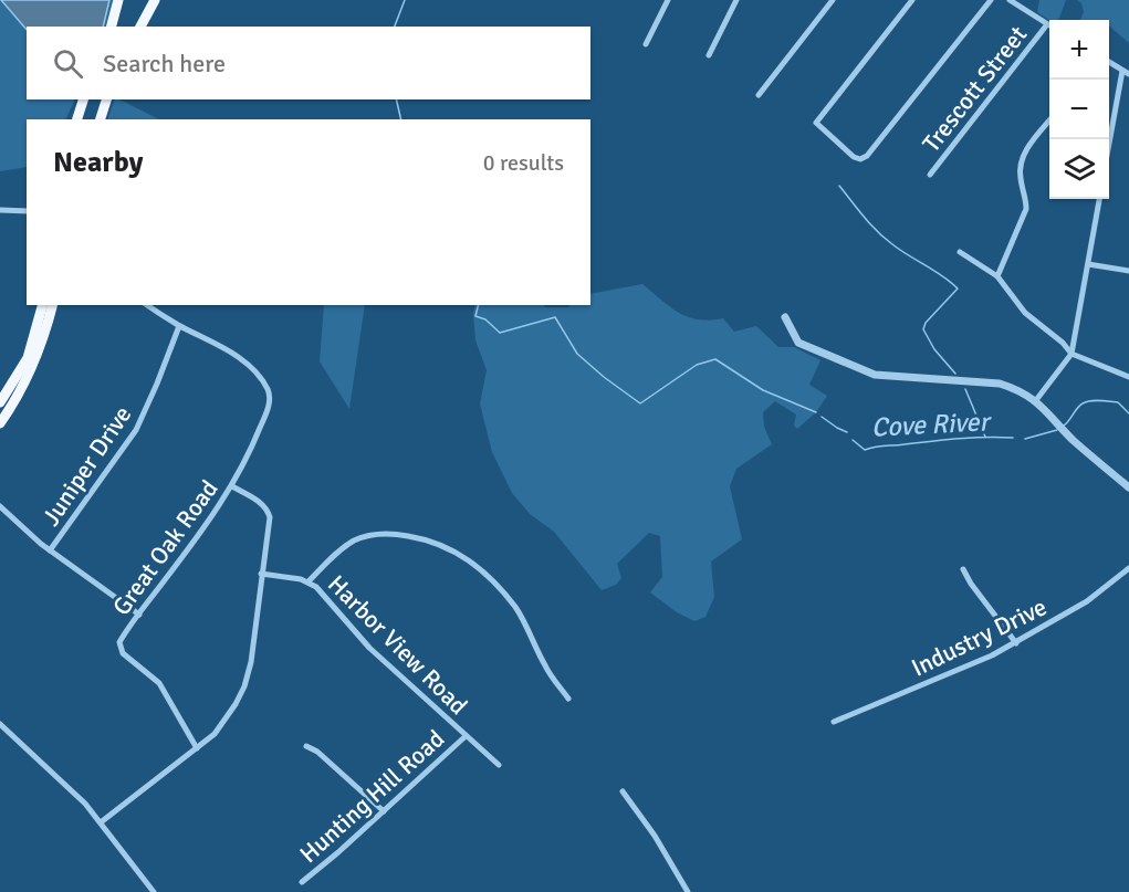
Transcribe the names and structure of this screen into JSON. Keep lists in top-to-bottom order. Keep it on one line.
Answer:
{"streets":{"street":["Trescott Street","Juniper Drive","Great Oak Road","Industry Drive","Harbor View Road","Hunting Hill Road"]},"crossings":[["Juniper Drive","Great Oak Road"],["Harbor View Road","Hunting Hill Road"]],"water":["Cove River"],"page":{"map_buttons":["+","−"],"search":"Search here","heading":["Nearby","0 results"]}}
